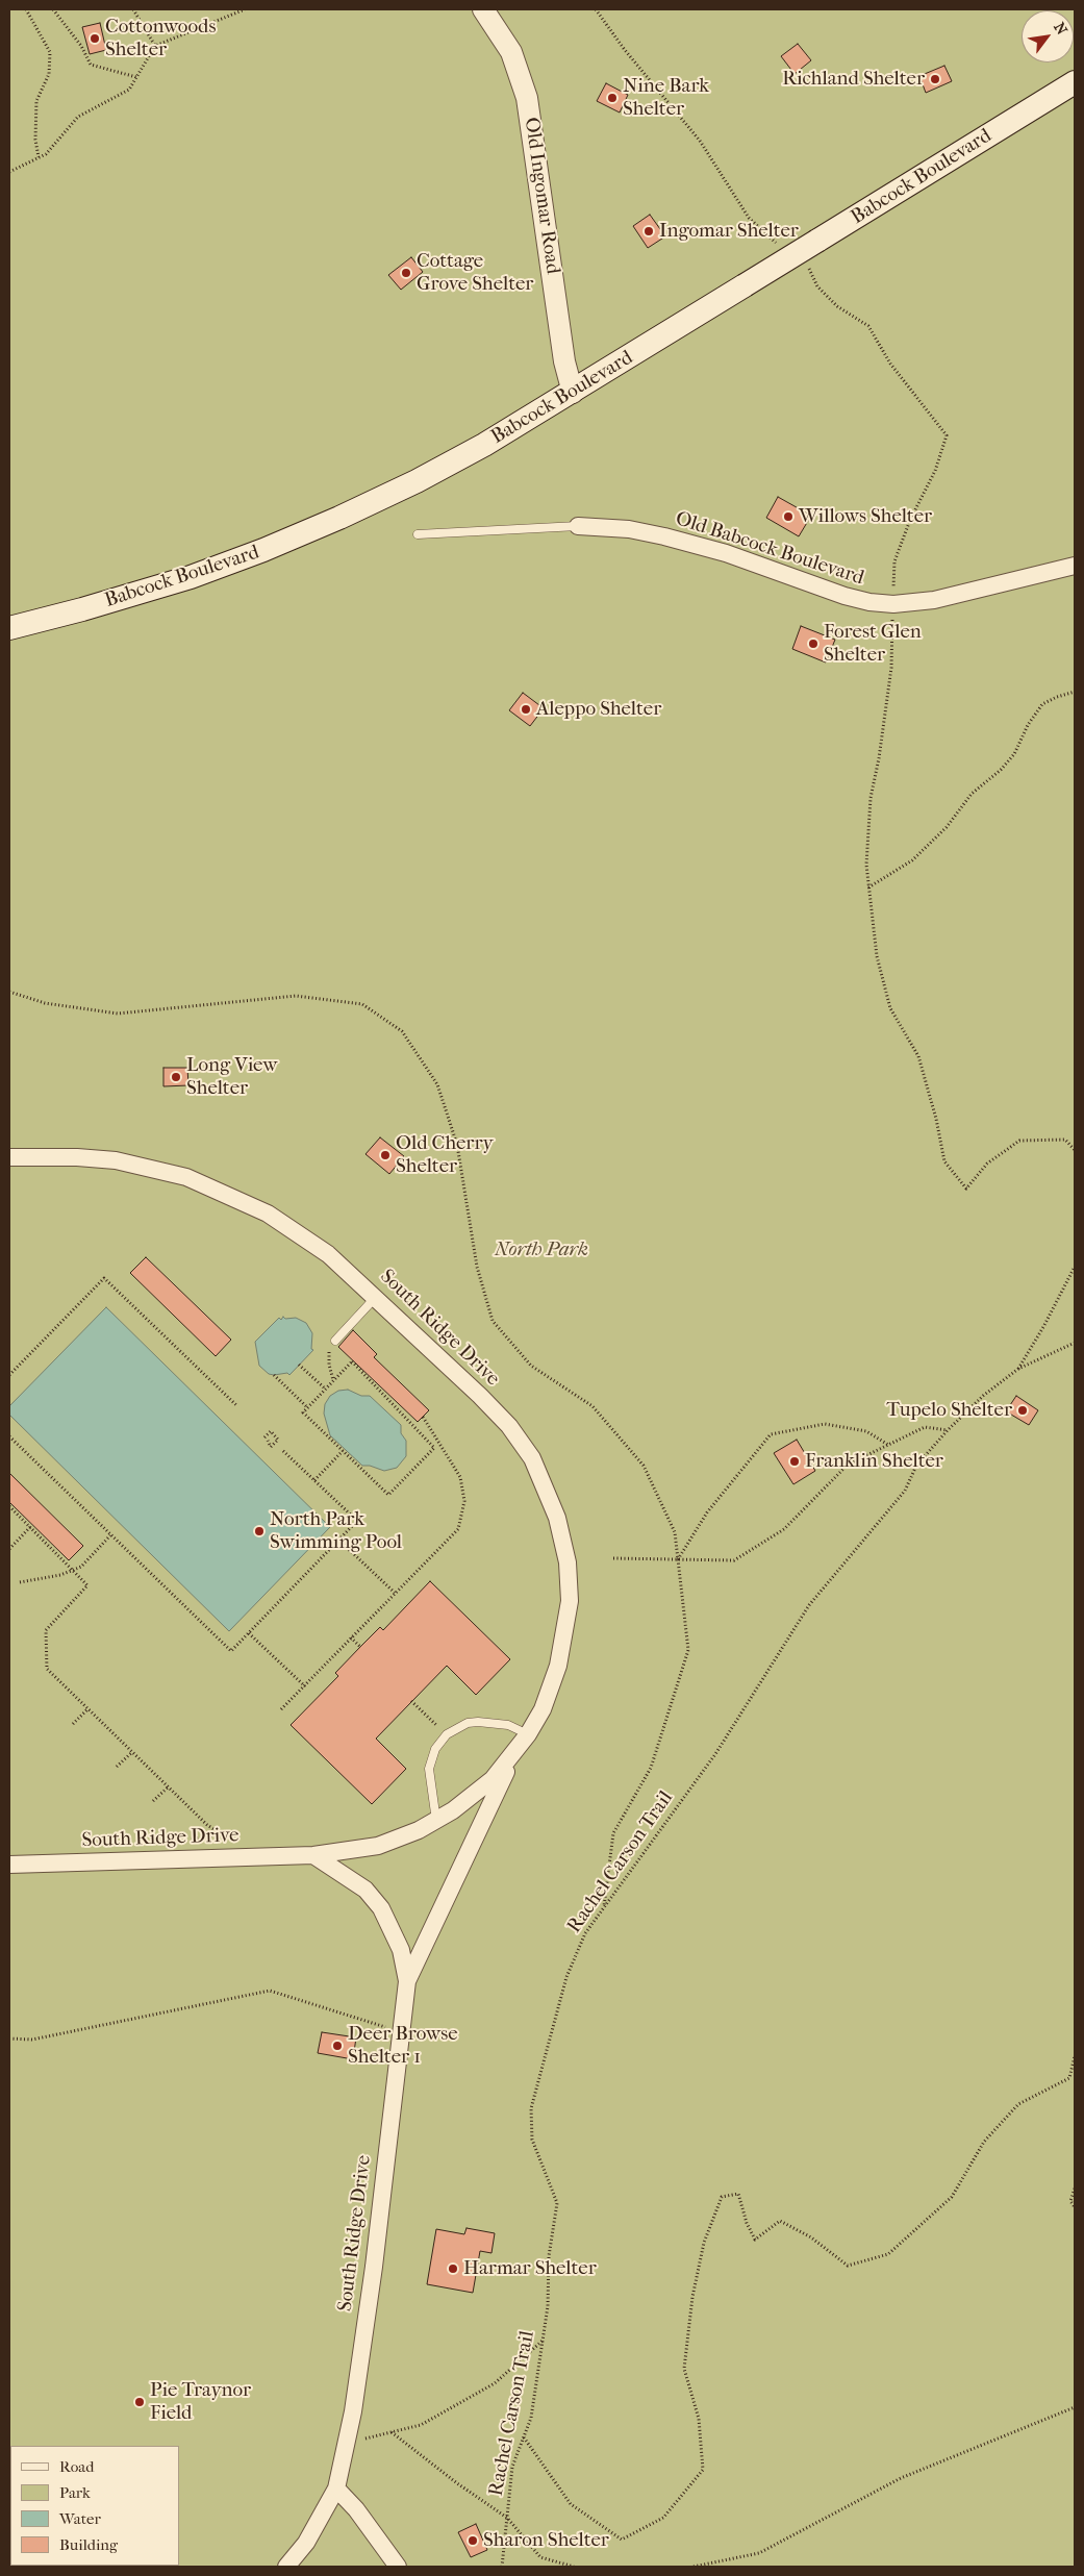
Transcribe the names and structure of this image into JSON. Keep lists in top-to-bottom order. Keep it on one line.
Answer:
{"streets":{"main road":["Babcock Boulevard"],"street":["Old Ingomar Road","Old Babcock Boulevard","South Ridge Drive"],"path":["Rachel Carson Trail"]},"crossings":[["Babcock Boulevard","Old Ingomar Road"]],"parks":["North Park"],"places":["Cottonwoods Shelter","Richland Shelter","Nine Bark Shelter","Ingomar Shelter","Cottage Grove Shelter","Willows Shelter","Forest Glen Shelter","Aleppo Shelter","Long View Shelter","Old Cherry Shelter","Tupelo Shelter","Franklin Shelter","North Park Swimming Pool","Deer Browse Shelter 1","Harmar Shelter","Pie Traynor Field","Sharon Shelter"],"legend":["Road","Park","Water","Building"],"north":"top right"}
